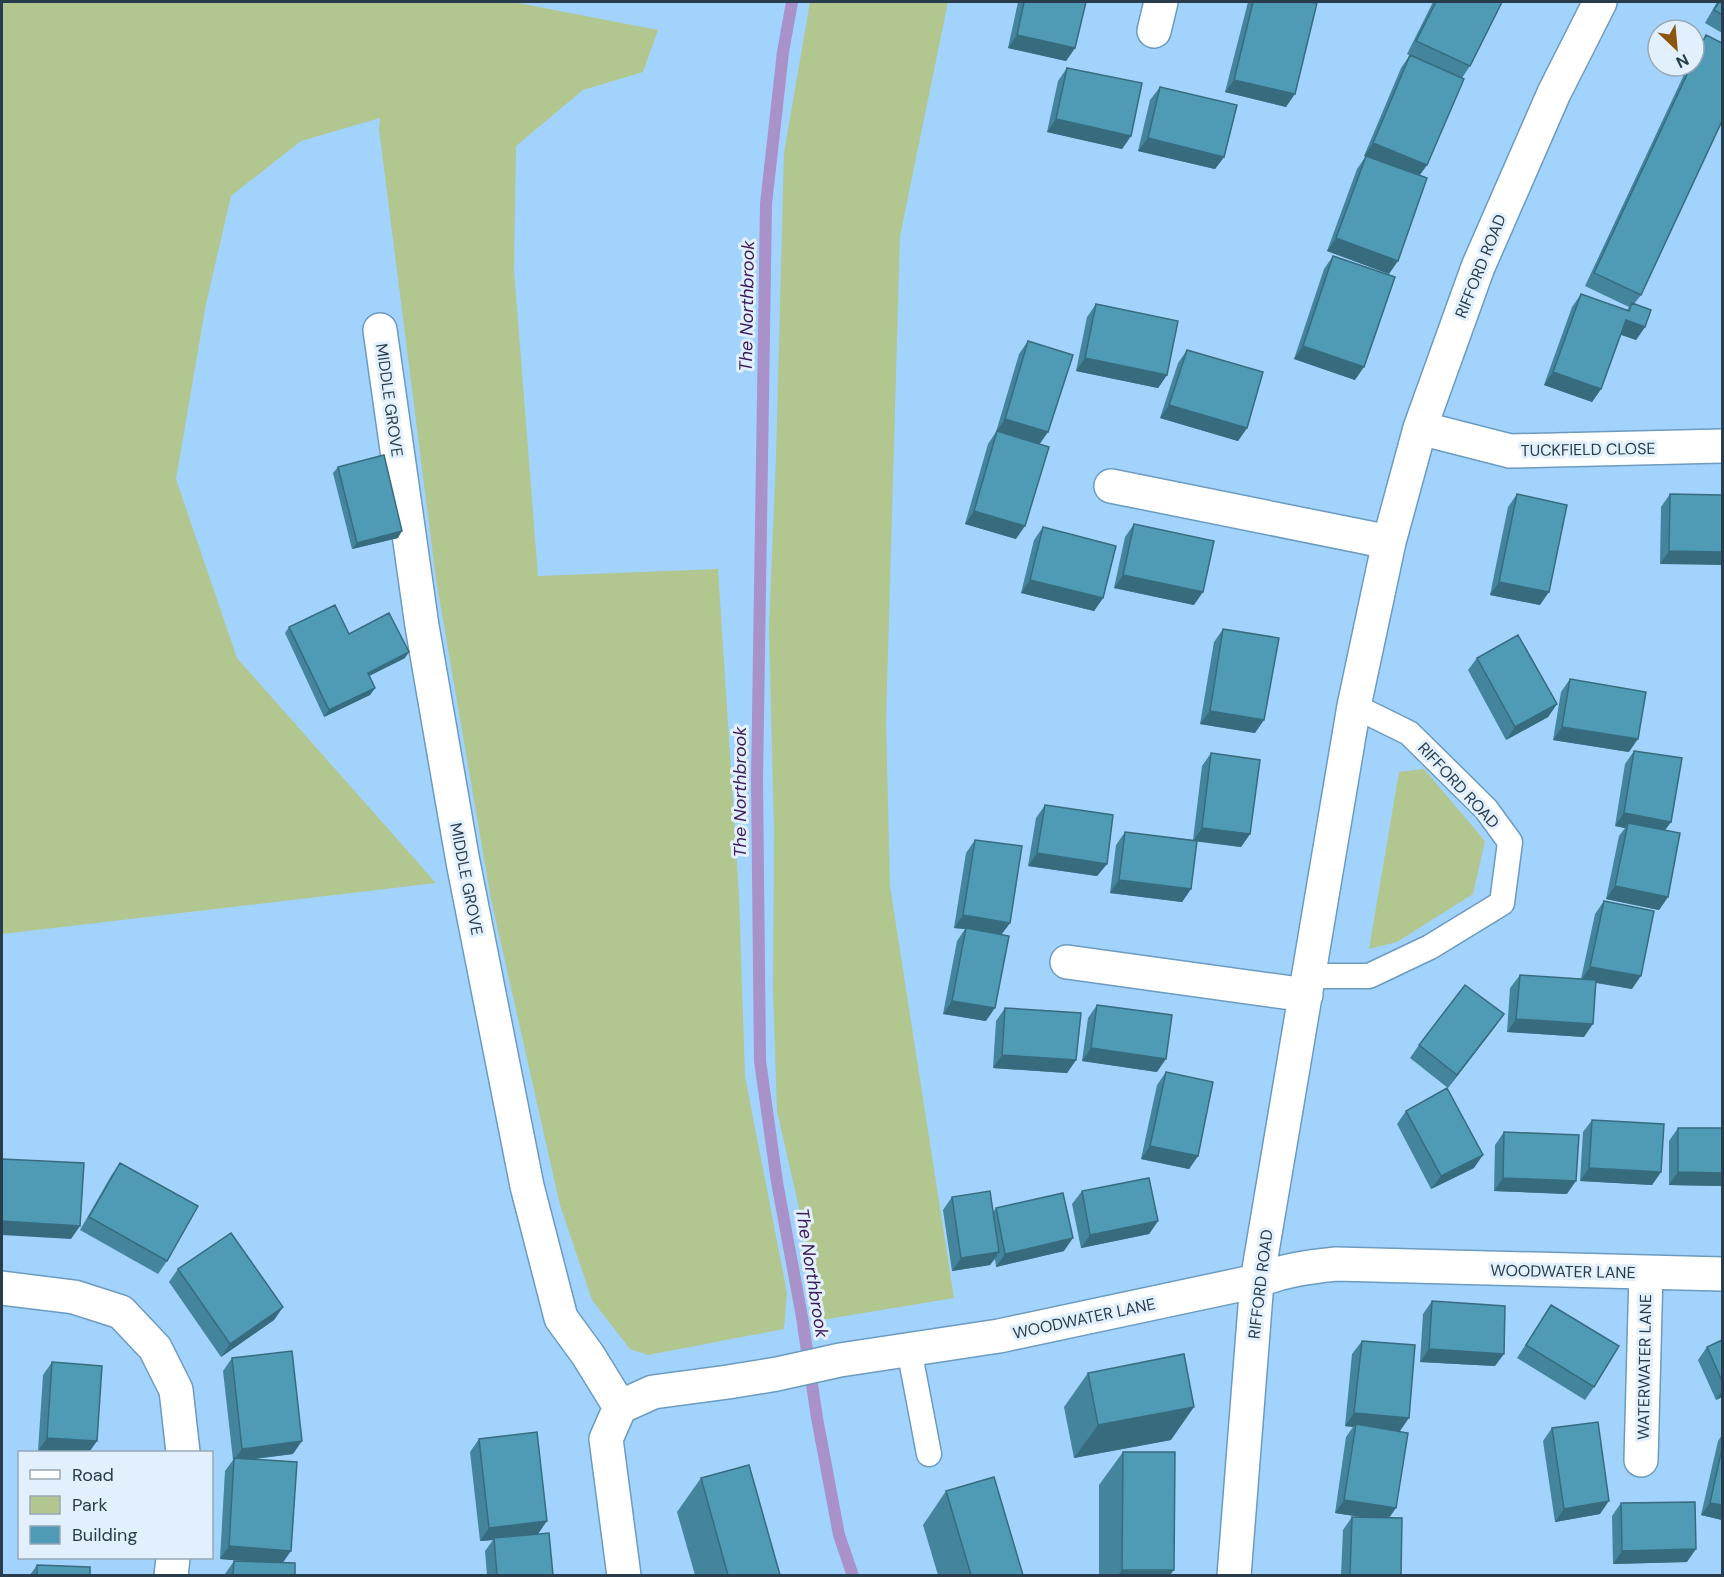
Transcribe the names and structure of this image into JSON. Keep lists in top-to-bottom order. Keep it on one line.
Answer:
{"streets":{"street":["RIFFORD ROAD","MIDDLE GROVE","TUCKFIELD CLOSE","WOODWATER LANE","WATERWATER LANE"]},"crossings":[["RIFFORD ROAD","TUCKFIELD CLOSE"],["RIFFORD ROAD","WOODWATER LANE"],["MIDDLE GROVE","WOODWATER LANE"],["WOODWATER LANE","WATERWATER LANE"]],"water":["The Northbrook"],"legend":["Road","Park","Building"],"north":"bottom right"}
